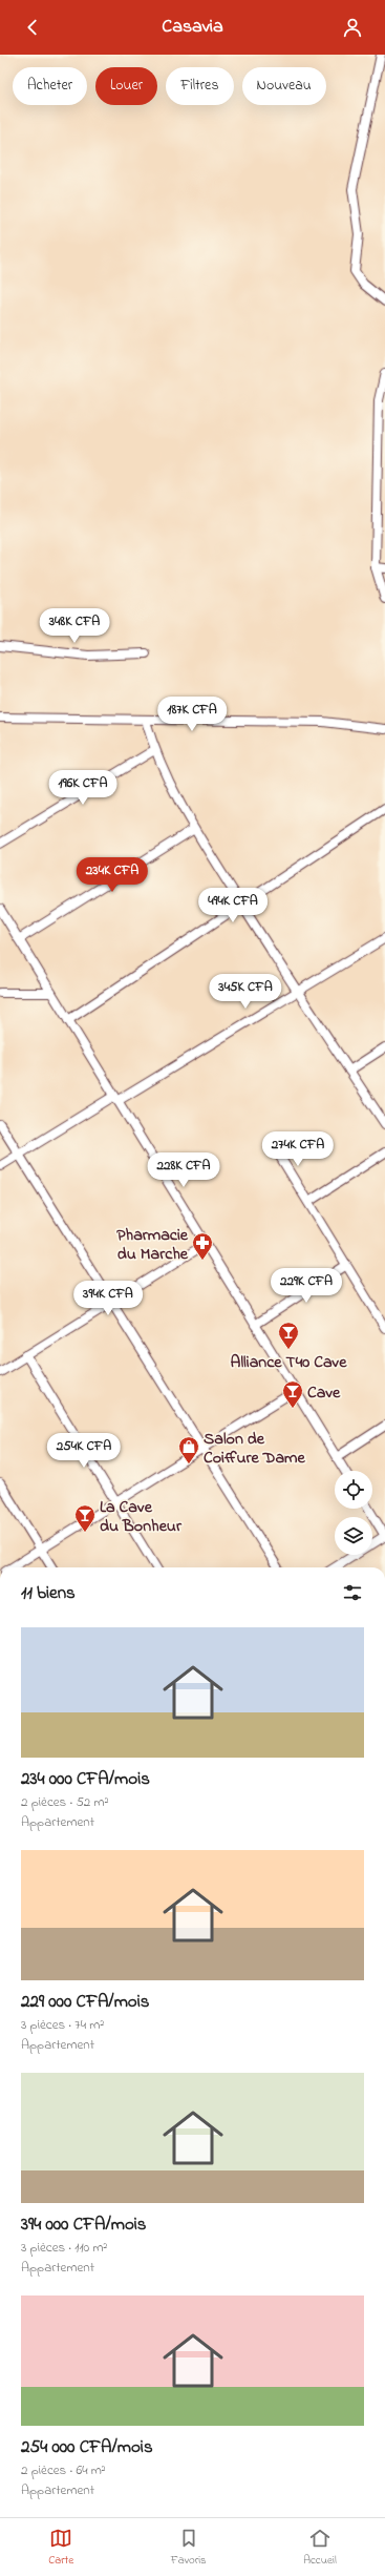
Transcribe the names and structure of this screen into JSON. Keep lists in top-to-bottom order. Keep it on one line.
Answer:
{"places":{"pharmacy":["Pharmacie du Marche"],"bar":["Alliance T40 Cave","Cave","La Cave du Bonheur"],"shop":["Salon de Coiffure Dame"]},"page":{"header":"Casavia","chip":["Acheter","Louer","Filtres","Nouveau"],"price":["348K CFA","187K CFA","196K CFA","234K CFA","494K CFA","345K CFA","274K CFA","228K CFA","229K CFA","394K CFA","254K CFA"],"heading":"11 biens","list":[{"name":"234 000 CFA/mois","note":"2 pièces · 52 m² · Appartement"},{"name":"229 000 CFA/mois","note":"3 pièces · 74 m² · Appartement"},{"name":"394 000 CFA/mois","note":"3 pièces · 110 m² · Appartement"},{"name":"254 000 CFA/mois","note":"2 pièces · 64 m² · Appartement"}],"tabs":["Carte","Favoris","Accueil"]}}
